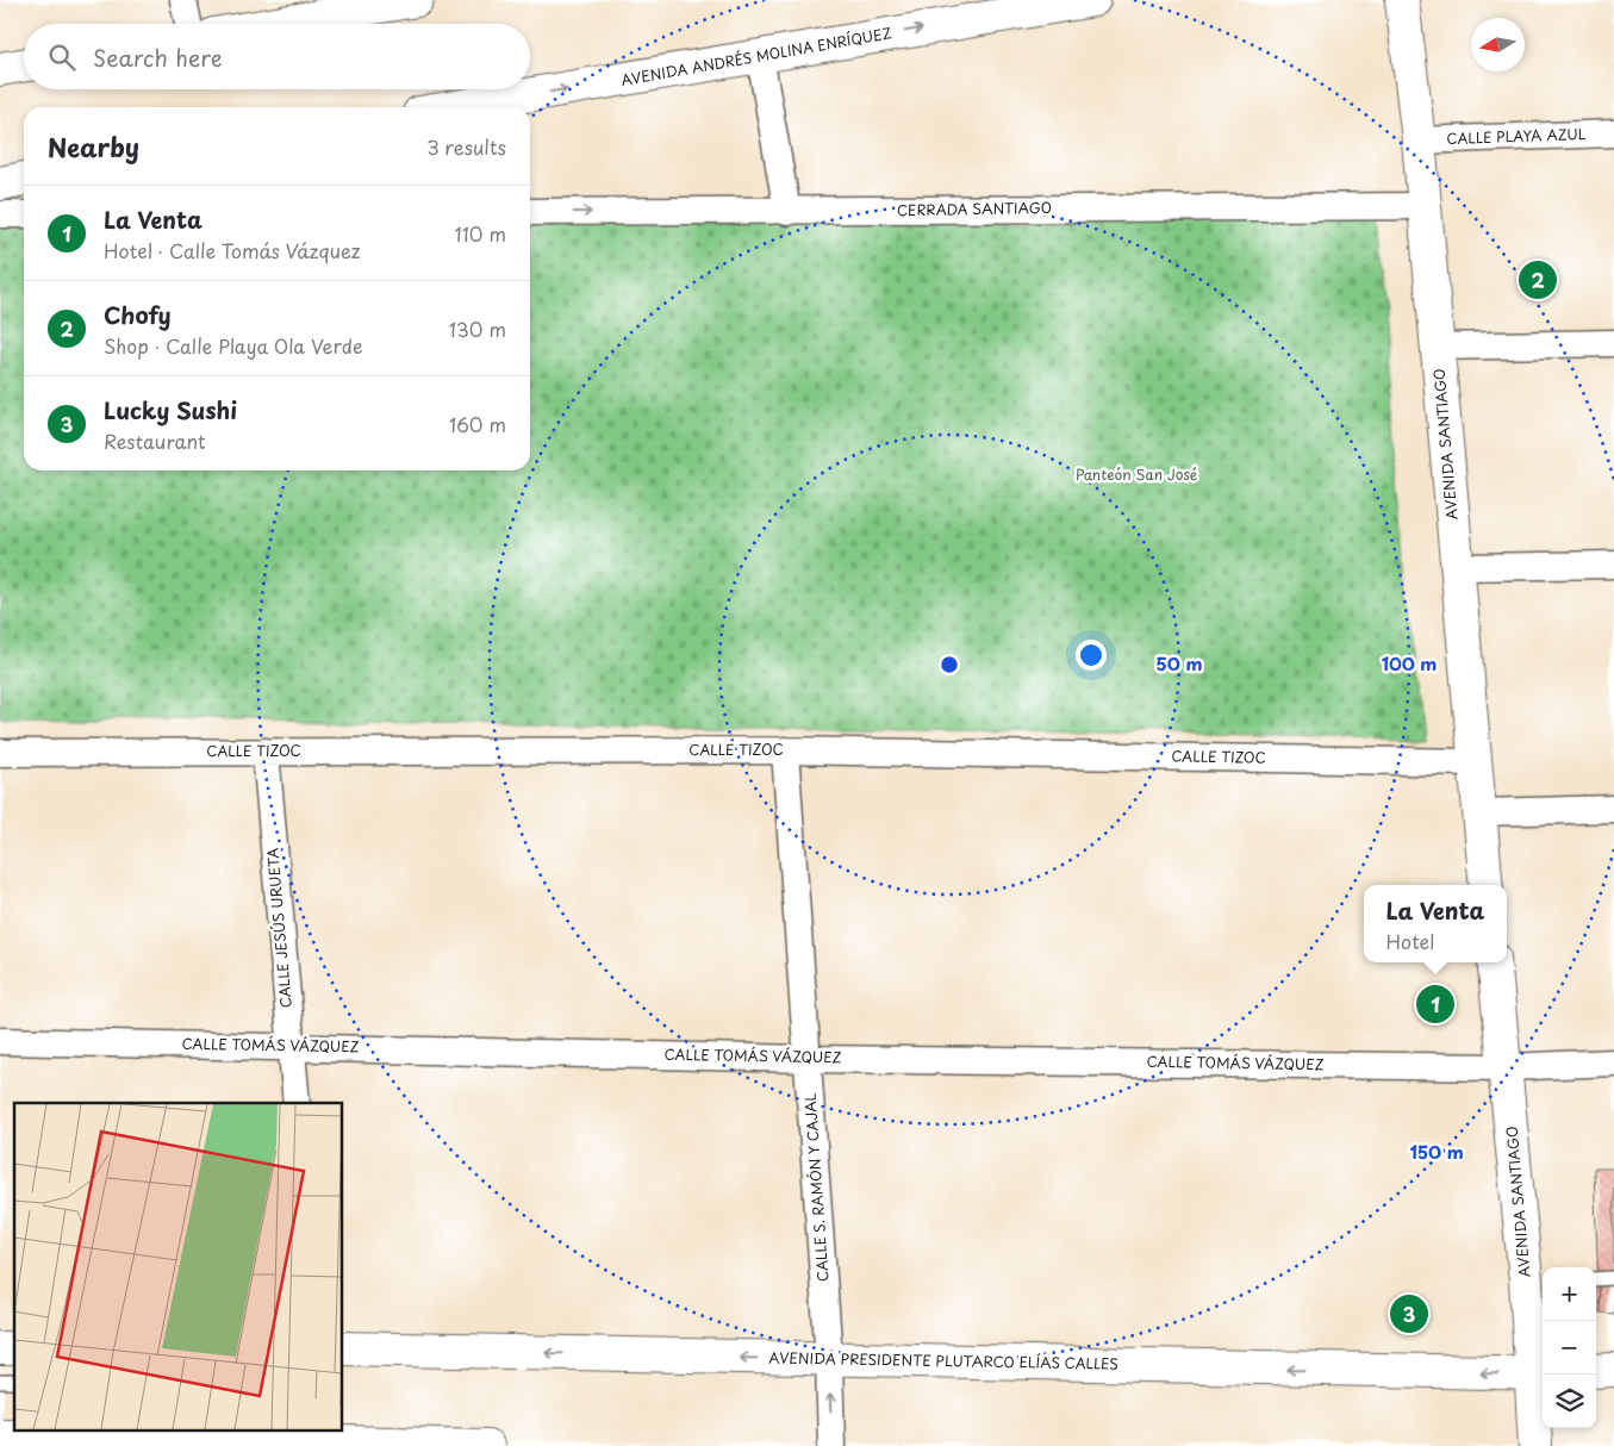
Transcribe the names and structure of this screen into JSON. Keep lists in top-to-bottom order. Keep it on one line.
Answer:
{"streets":{"main road":["AVENIDA ANDRÉS MOLINA ENRÍQUEZ","AVENIDA SANTIAGO","AVENIDA PRESIDENTE PLUTARCO ELÍAS CALLES"],"street":["CALLE PLAYA AZUL","CERRADA SANTIAGO","CALLE TIZOC","CALLE JESÚS URUETA","CALLE TOMÁS VÁZQUEZ","CALLE S. RAMÓN Y CAJAL"]},"crossings":[["CALLE PLAYA AZUL","AVENIDA SANTIAGO"],["CERRADA SANTIAGO","AVENIDA SANTIAGO"],["AVENIDA SANTIAGO","CALLE TIZOC"],["AVENIDA SANTIAGO","CALLE TOMÁS VÁZQUEZ"],["AVENIDA SANTIAGO","AVENIDA PRESIDENTE PLUTARCO ELÍAS CALLES"],["CALLE TIZOC","CALLE JESÚS URUETA"],["CALLE TIZOC","CALLE S. RAMÓN Y CAJAL"],["CALLE JESÚS URUETA","CALLE TOMÁS VÁZQUEZ"],["CALLE TOMÁS VÁZQUEZ","CALLE S. RAMÓN Y CAJAL"],["CALLE S. RAMÓN Y CAJAL","AVENIDA PRESIDENTE PLUTARCO ELÍAS CALLES"]],"one_way":["AVENIDA ANDRÉS MOLINA ENRÍQUEZ","AVENIDA PRESIDENTE PLUTARCO ELÍAS CALLES"],"parks":["Panteón San José"],"north":"left","page":{"search":"Search here","heading":["Nearby","3 results"],"list":[{"mark":"1","name":"La Venta","note":"Hotel · Calle Tomás Vázquez","value":"110 m"},{"mark":"2","name":"Chofy","note":"Shop · Calle Playa Ola Verde","value":"130 m"},{"mark":"3","name":"Lucky Sushi","note":"Restaurant","value":"160 m"}],"pins":["2","1","3"],"popup":["La Venta","Hotel"],"map_buttons":["+","−"]},"rings":["50 m","100 m","150 m"]}
